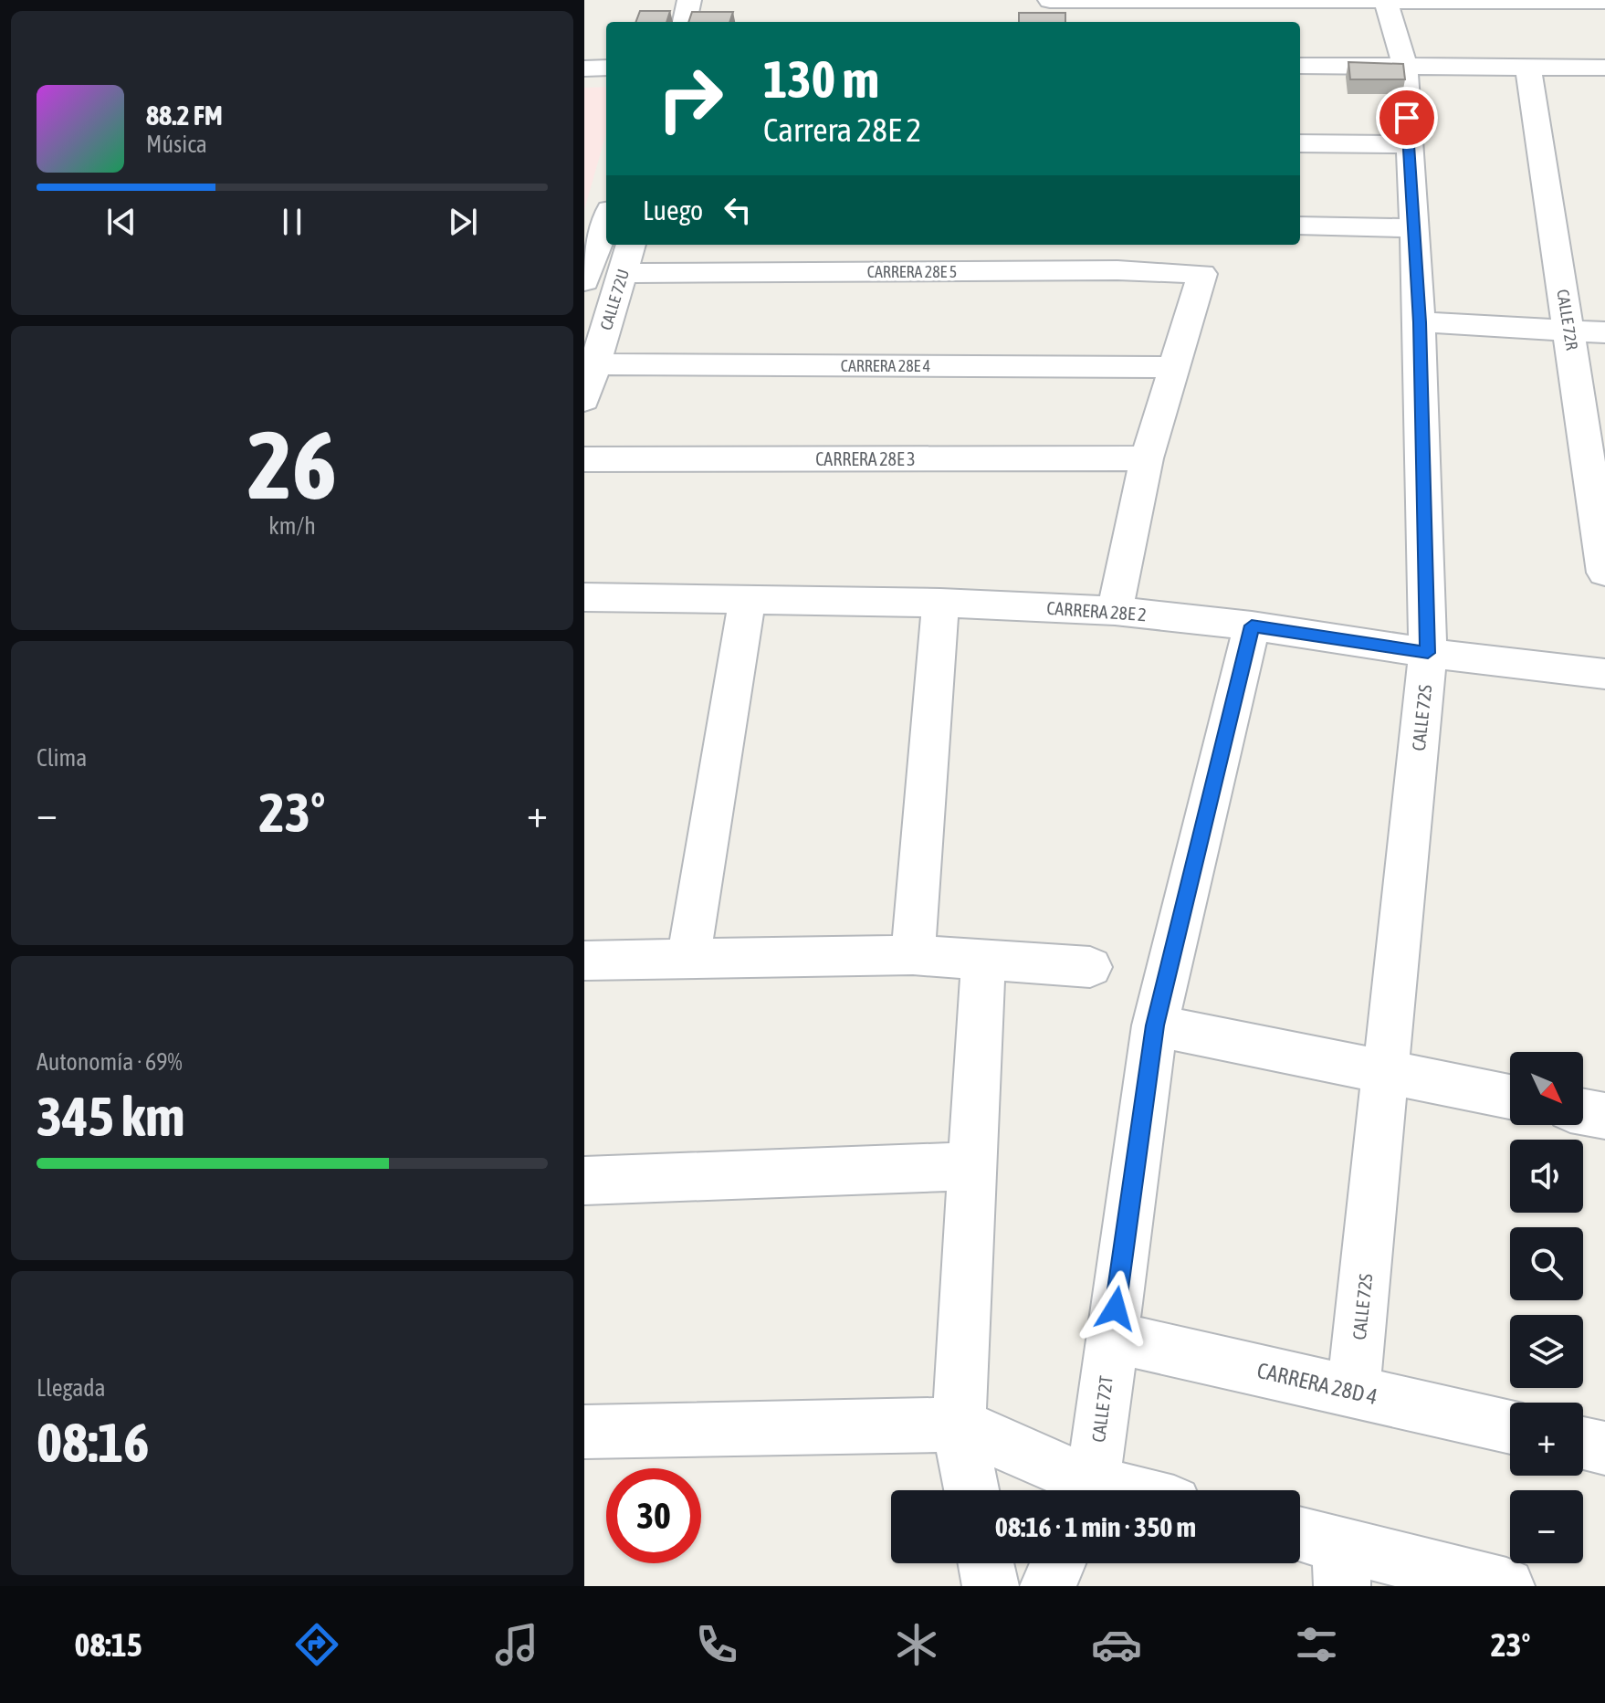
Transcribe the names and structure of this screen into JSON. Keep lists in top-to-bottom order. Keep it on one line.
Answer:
{"streets":{"street":["CARRERA 28E 5","CALLE 72U","CALLE 72R","CARRERA 28E 4","CARRERA 28E 3","CARRERA 28E 2","CALLE 72S","CARRERA 28D 4","CALLE 72T"]},"crossings":[["CARRERA 28E 5","CALLE 72U"],["CARRERA 28E 5","CARRERA 28E 4"],["CALLE 72U","CARRERA 28E 4"],["CARRERA 28E 2","CALLE 72S"],["CARRERA 28E 2","CALLE 72T"],["CALLE 72S","CARRERA 28D 4"],["CARRERA 28D 4","CALLE 72T"]],"north":"bottom right","page":{"turn":["130 m","Carrera 28E 2"],"song":["88.2 FM","Música"],"then":"Luego","tile":[["26","km/h"],"Clima",["Autonomía · 69%","345 km"],["Llegada","08:16"]],"heat":["−","23°","+"],"map_buttons":["+","−"],"limit":"30","trip":"08:16 · 1 min · 350 m","tabs":["08:15","23°"]}}
